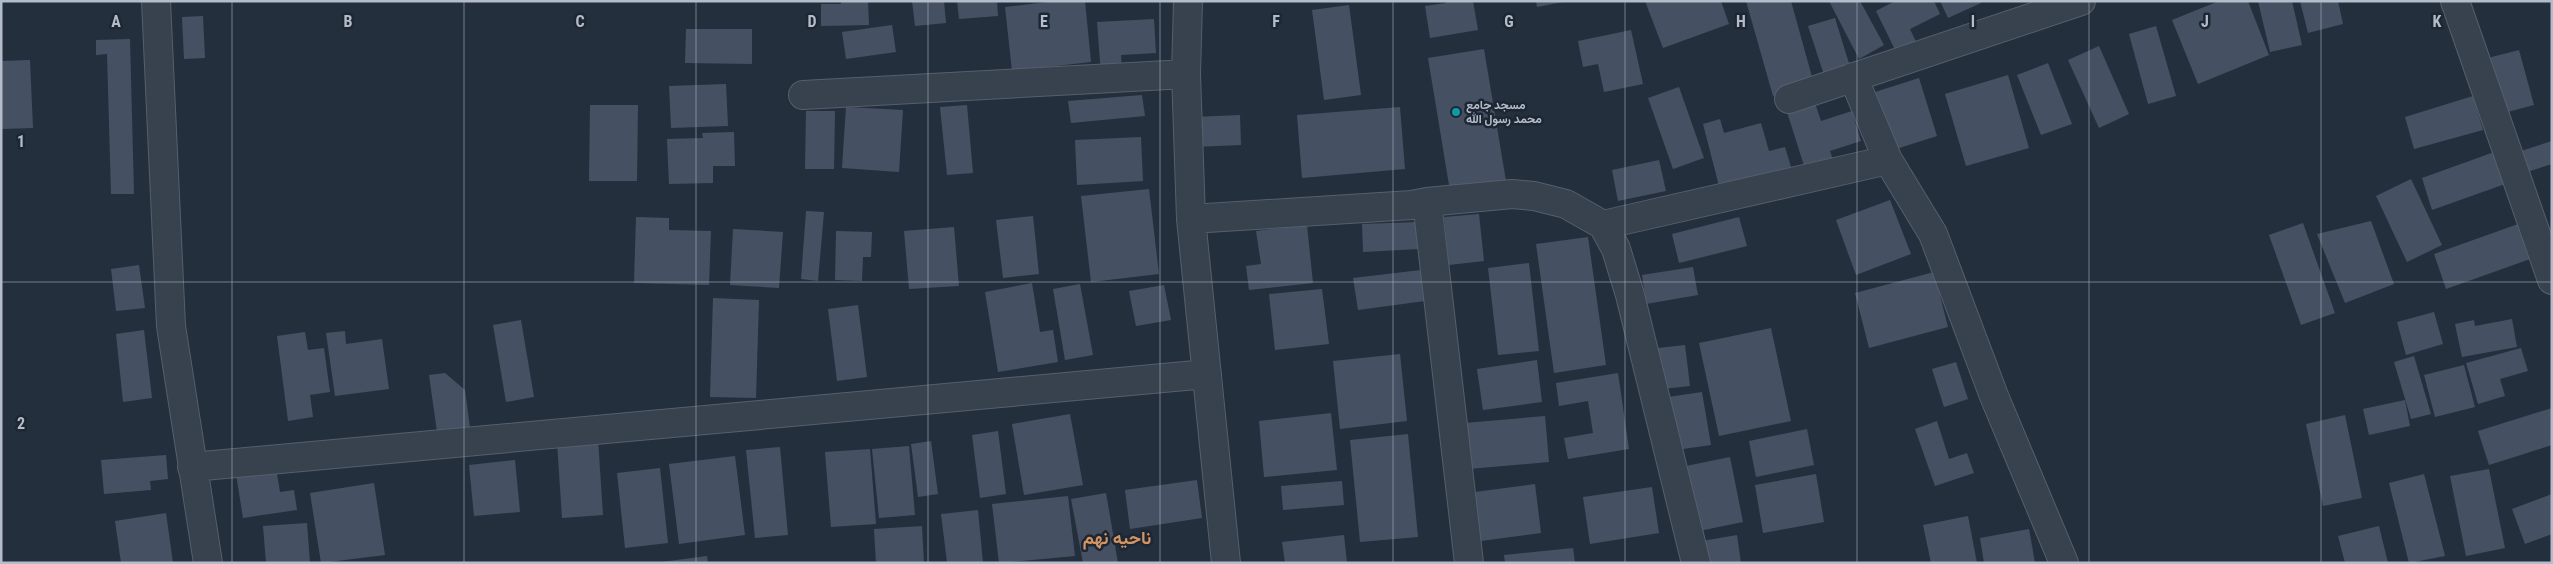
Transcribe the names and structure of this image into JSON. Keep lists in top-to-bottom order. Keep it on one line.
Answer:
{"districts":["ناحیه نهم"],"places":["مسجد جامع محمد رسول الله"],"grid":{"columns":["A","B","C","D","E","F","G","H","I","J","K"],"rows":["1","2"]}}
